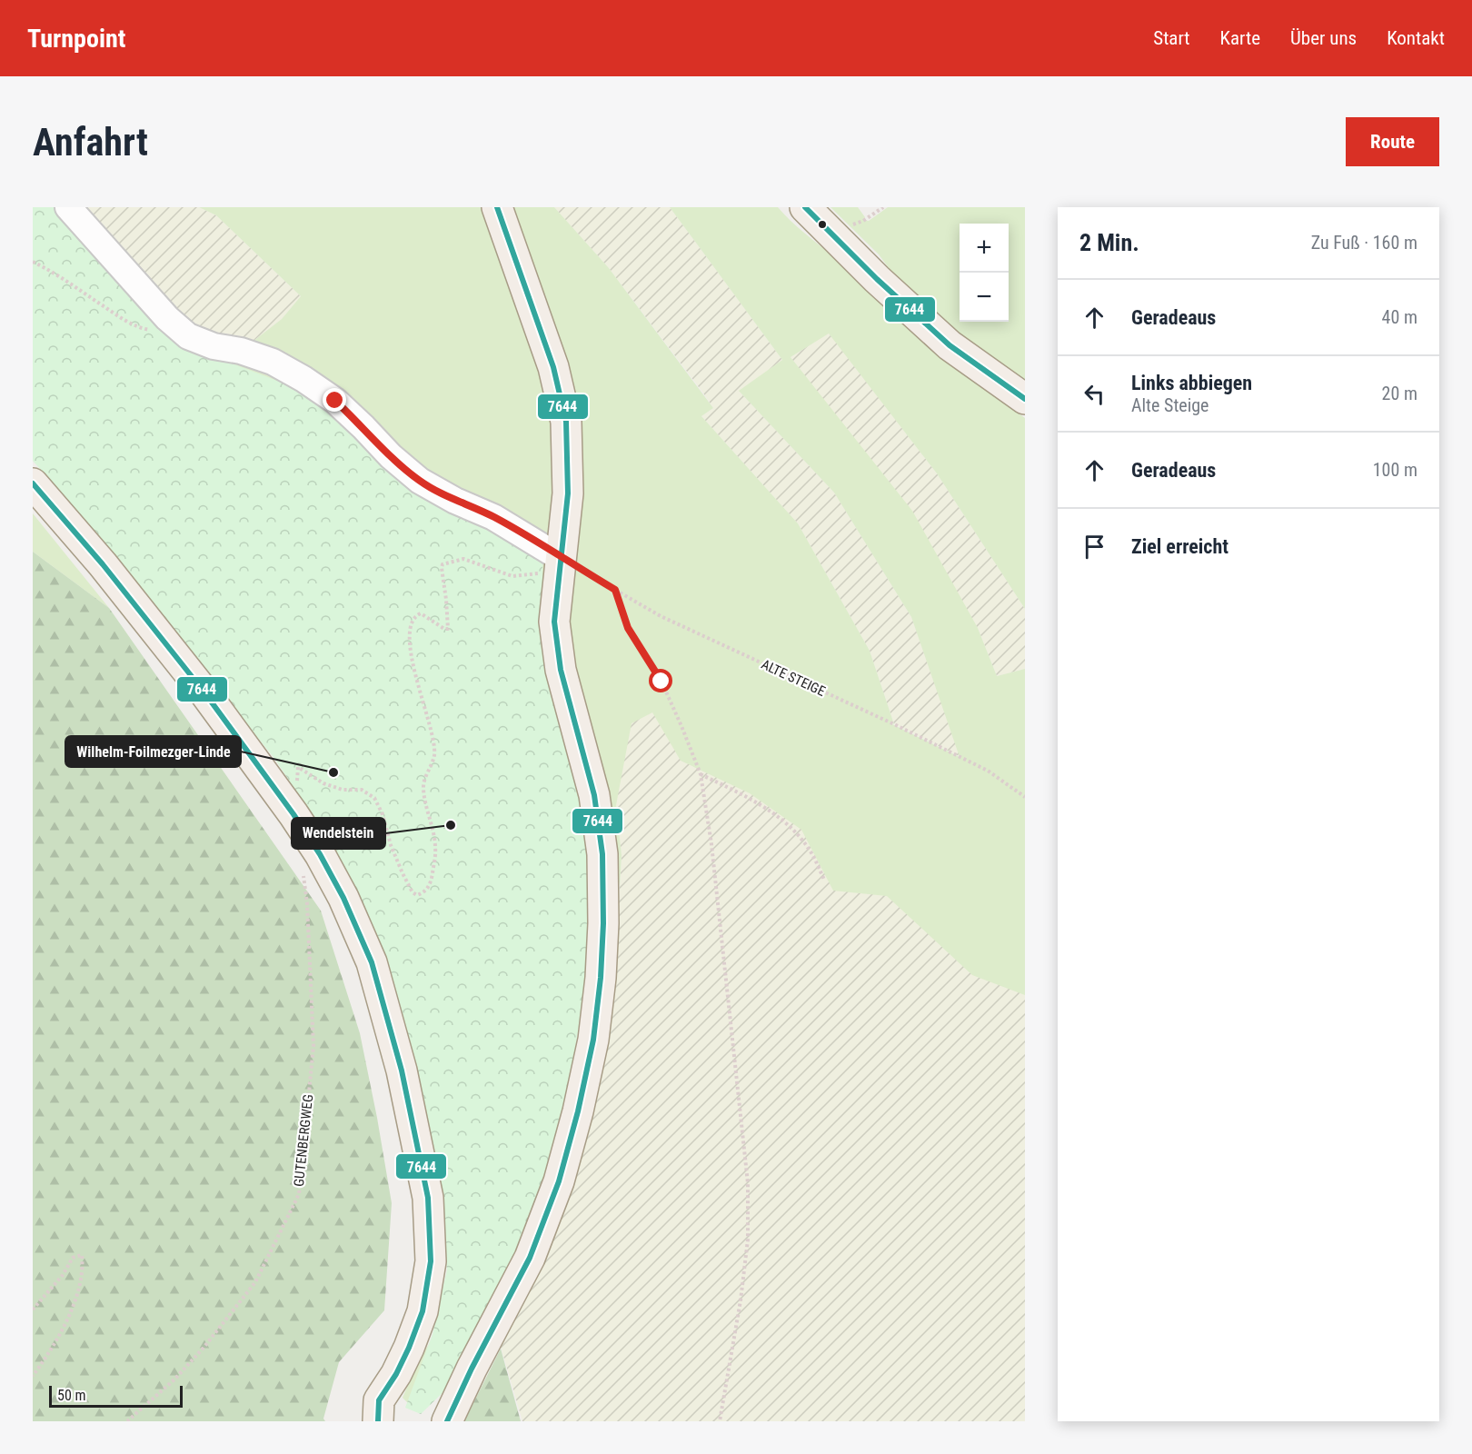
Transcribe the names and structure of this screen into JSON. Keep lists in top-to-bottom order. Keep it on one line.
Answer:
{"streets":{"path":["ALTE STEIGE","GUTENBERGWEG"]},"places":["Wilhelm-Foilmezger-Linde","Wendelstein"],"lines":["transit line 7644"],"scale_bar":"50 m","page":{"header":"Turnpoint","nav":["Start","Karte","Über uns","Kontakt"],"buttons":"Route","title":"Anfahrt","heading":["2 Min.","Zu Fuß · 160 m"],"map_buttons":["+","−"],"list":[["Geradeaus","40 m"],["Links abbiegen","Alte Steige","20 m"],["Geradeaus","100 m"],"Ziel erreicht"],"scale":"50 m"}}
